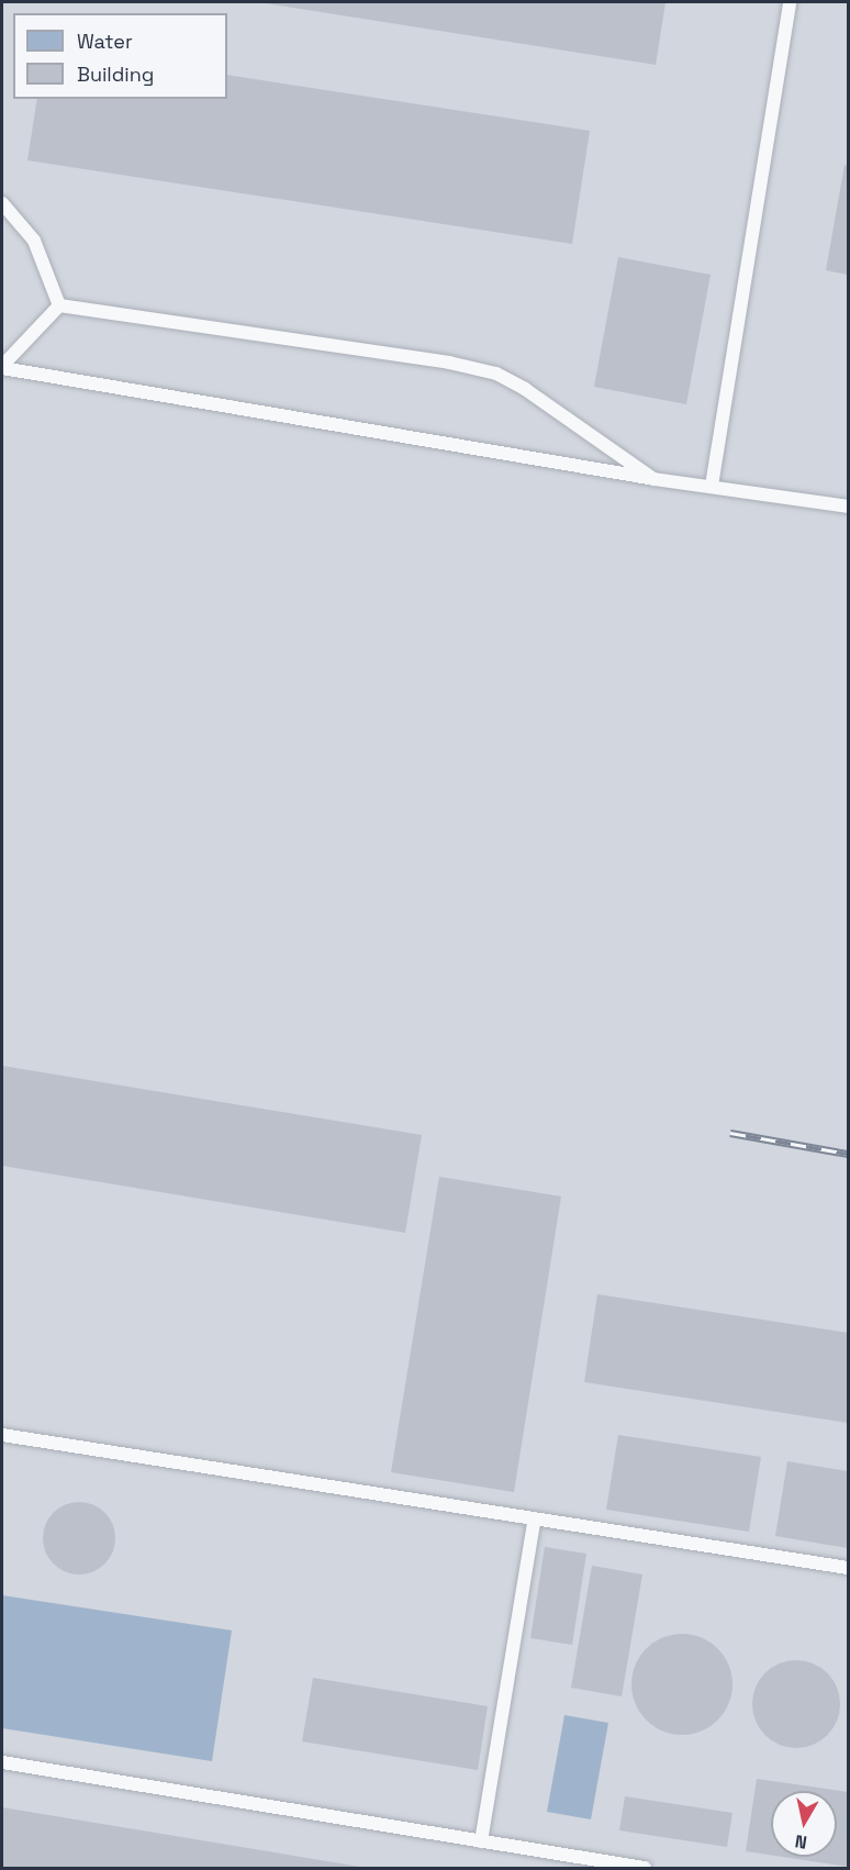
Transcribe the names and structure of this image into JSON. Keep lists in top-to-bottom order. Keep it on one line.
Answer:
{"legend":["Water","Building"],"north":"bottom"}
